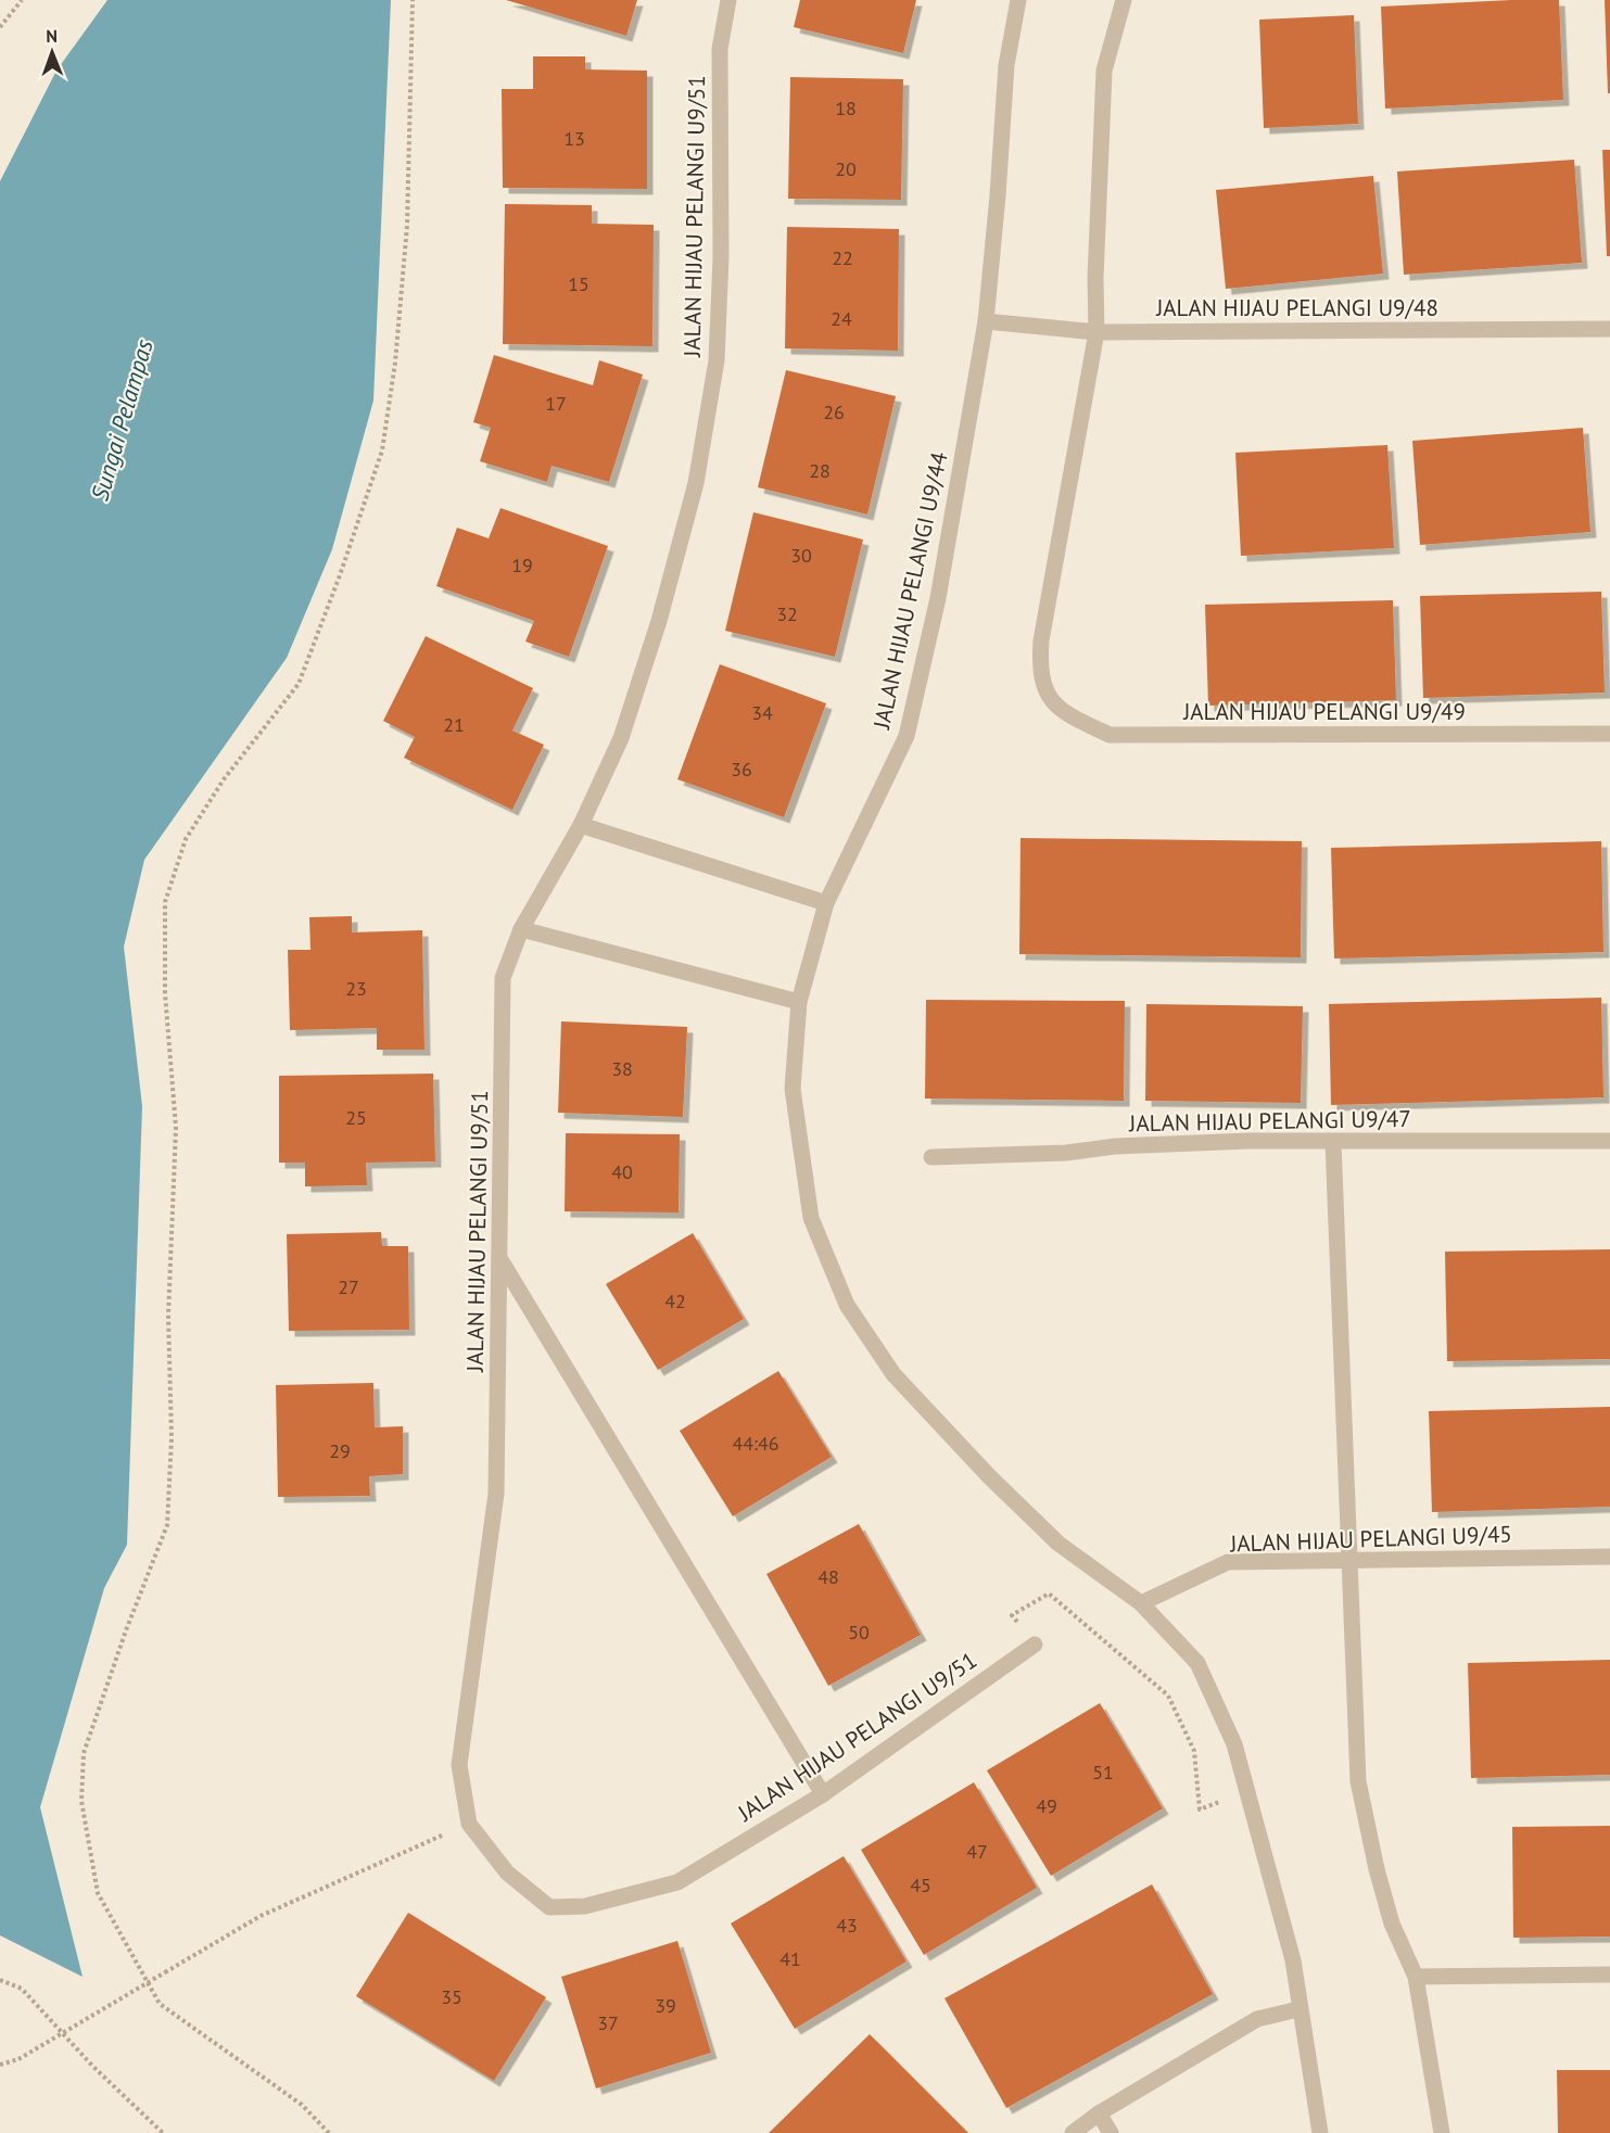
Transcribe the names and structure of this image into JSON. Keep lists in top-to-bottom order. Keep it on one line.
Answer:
{"streets":{"street":["JALAN HIJAU PELANGI U9/51","JALAN HIJAU PELANGI U9/48","JALAN HIJAU PELANGI U9/44","JALAN HIJAU PELANGI U9/49","JALAN HIJAU PELANGI U9/47","JALAN HIJAU PELANGI U9/45"]},"crossings":[["JALAN HIJAU PELANGI U9/48","JALAN HIJAU PELANGI U9/44"],["JALAN HIJAU PELANGI U9/48","JALAN HIJAU PELANGI U9/49"],["JALAN HIJAU PELANGI U9/44","JALAN HIJAU PELANGI U9/45"]],"water":["Sungai Pelampas"],"house_numbers":["18","13","20","22","15","24","17","26","28","30","19","32","34","21","36","23","38","25","40","27","42","44:46","29","48","50","51","49","47","45","43","41","35","39","37"],"north":"top"}
